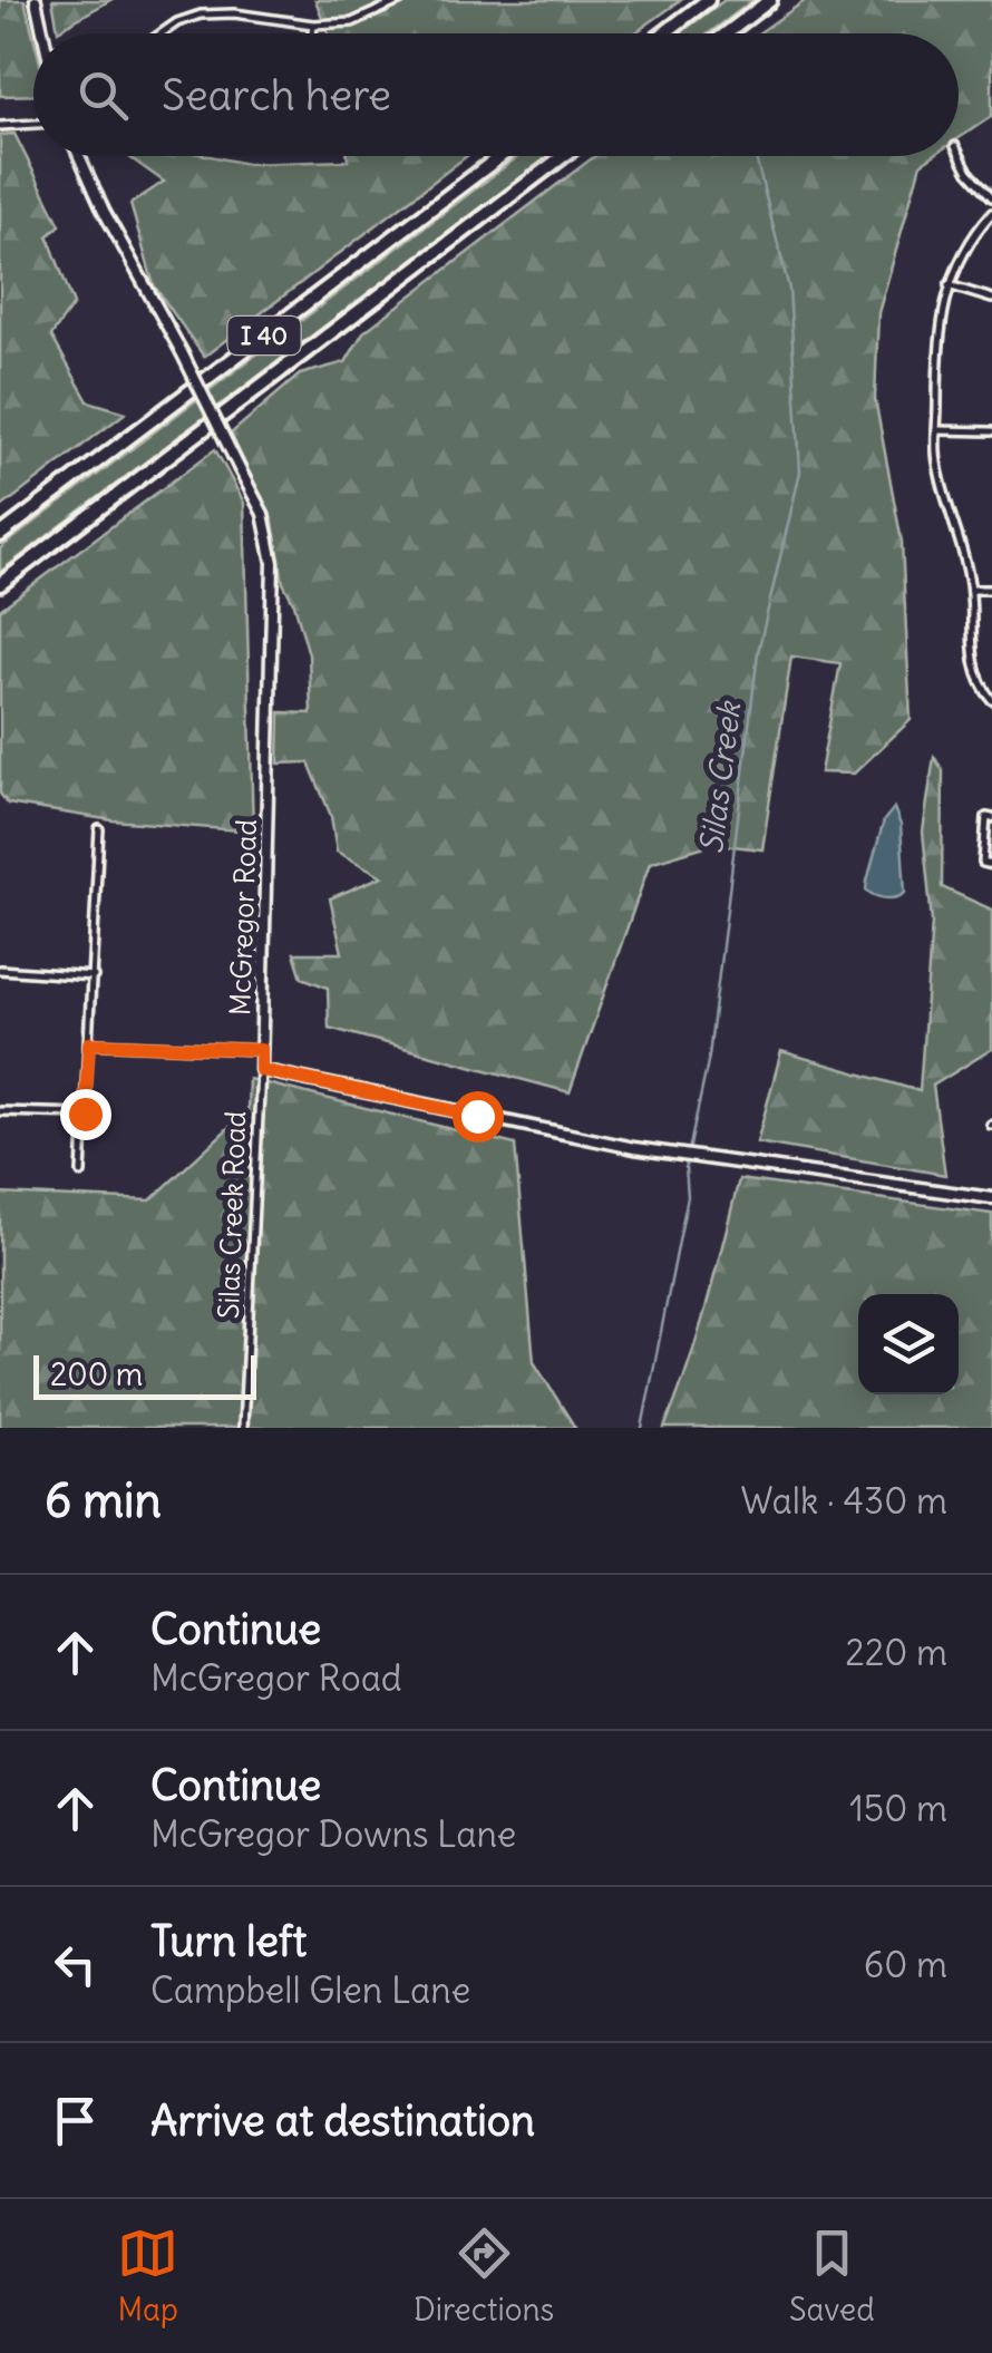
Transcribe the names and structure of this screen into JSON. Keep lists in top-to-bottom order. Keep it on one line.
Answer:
{"streets":{"highway":["I 40"],"street":["McGregor Road","Silas Creek Road"]},"crossings":[["McGregor Road","Silas Creek Road"]],"water":["Silas Creek"],"scale_bar":"200 m","page":{"search":"Search here","scale":"200 m","heading":["6 min","Walk · 430 m"],"list":[["Continue","McGregor Road","220 m"],["Continue","McGregor Downs Lane","150 m"],["Turn left","Campbell Glen Lane","60 m"],"Arrive at destination"],"nav":["Map","Directions","Saved"]}}
